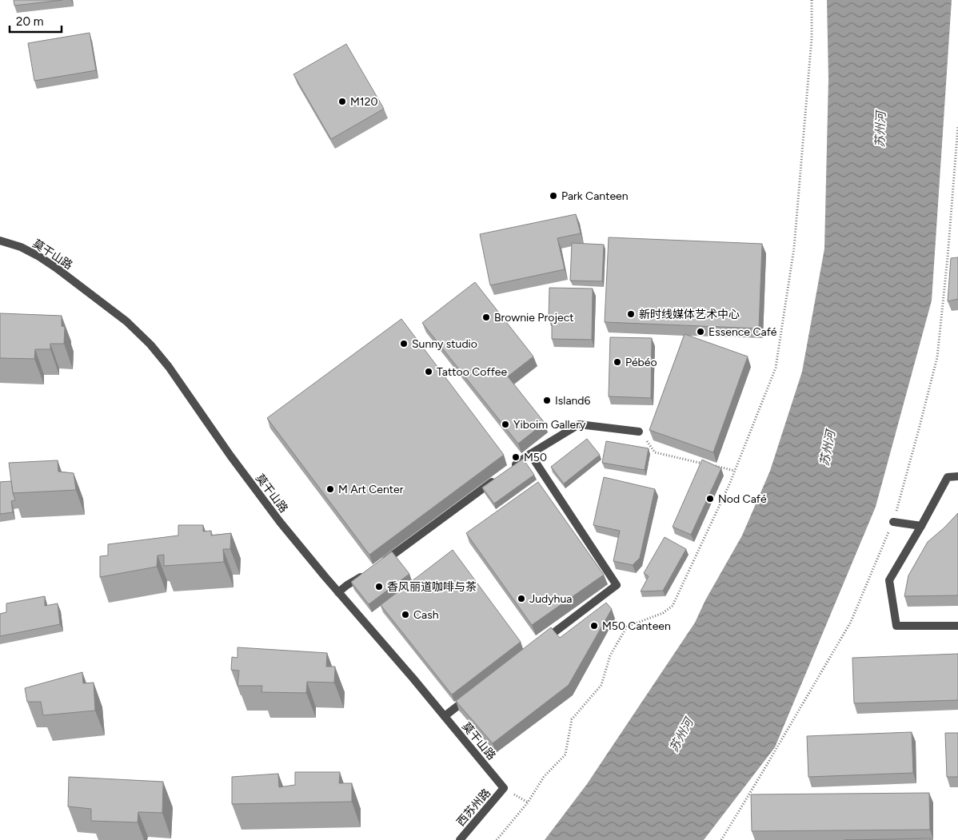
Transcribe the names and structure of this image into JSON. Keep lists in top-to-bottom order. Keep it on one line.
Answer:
{"streets":{"street":["莫干山路","西苏州路"]},"crossings":[["莫干山路","西苏州路"]],"water":["苏州河"],"places":["M120","Park Canteen","新时线媒体艺术中心","Brownie Project","Essence Café","Sunny studio","Pébéo","Tattoo Coffee","Island6","Yiboim Gallery","M50","M Art Center","Nod Café","香风丽道咖啡与茶","Judyhua","Cash","M50 Canteen"],"scale_bar":"20 m"}
